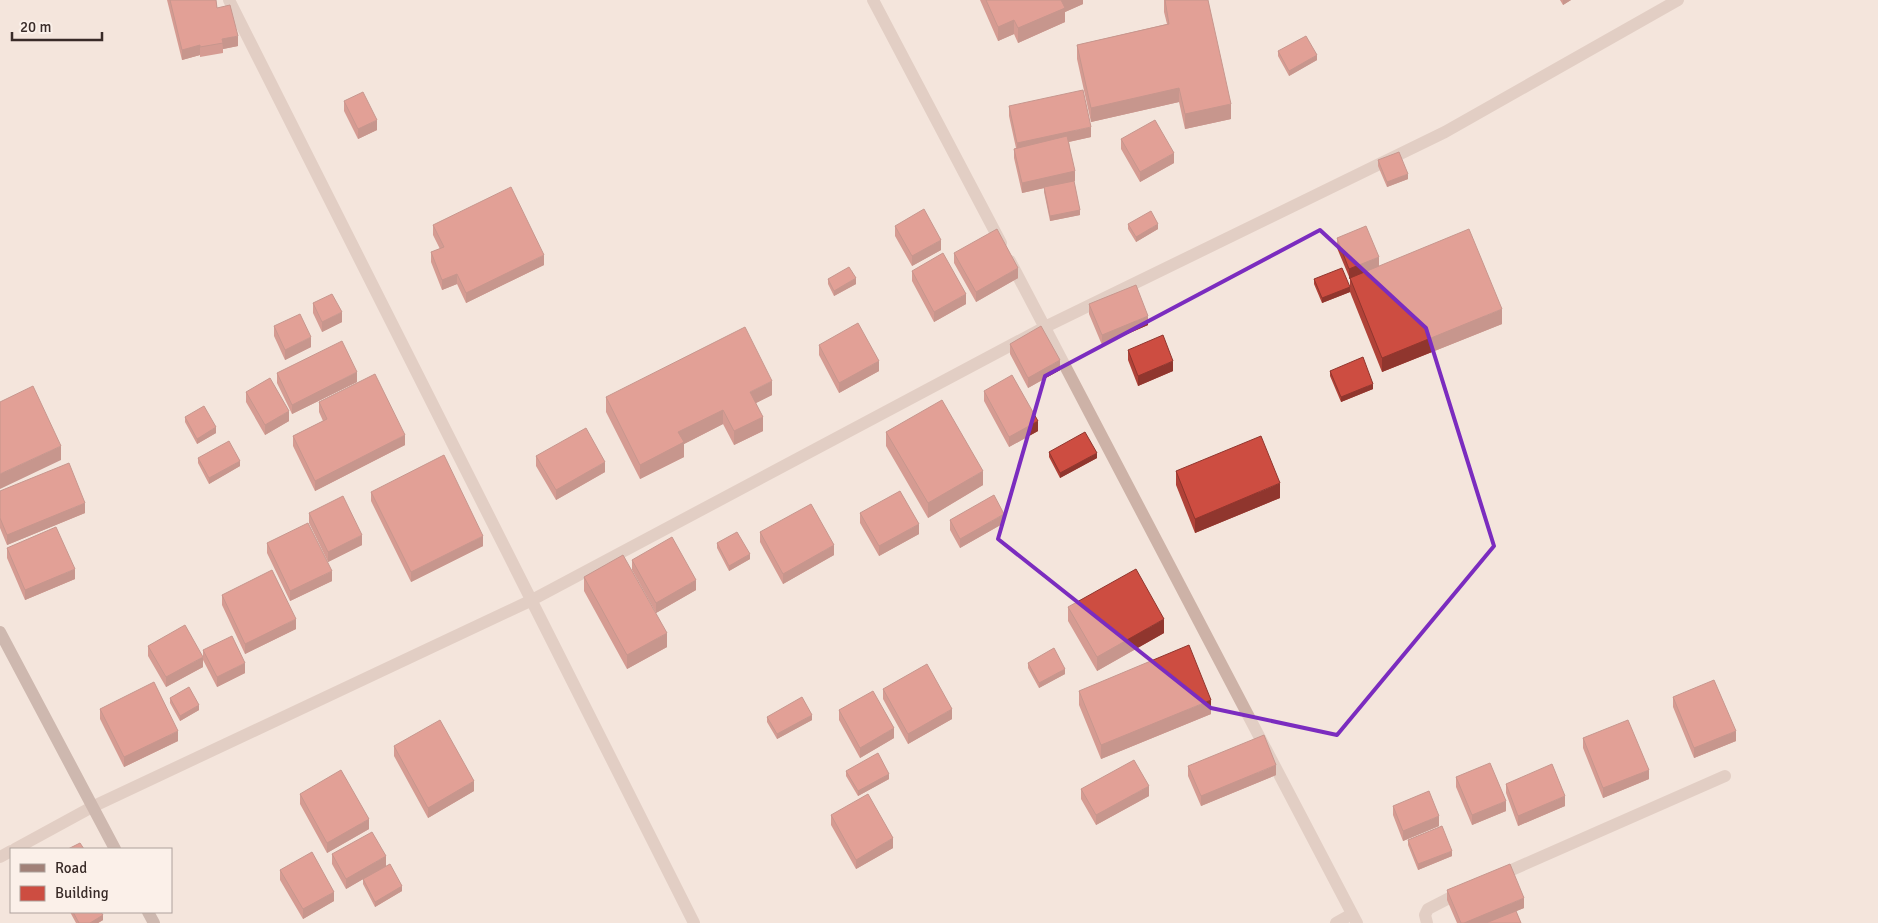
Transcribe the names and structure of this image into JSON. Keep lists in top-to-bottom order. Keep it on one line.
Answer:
{"legend":["Road","Building"],"scale_bar":"20 m"}
